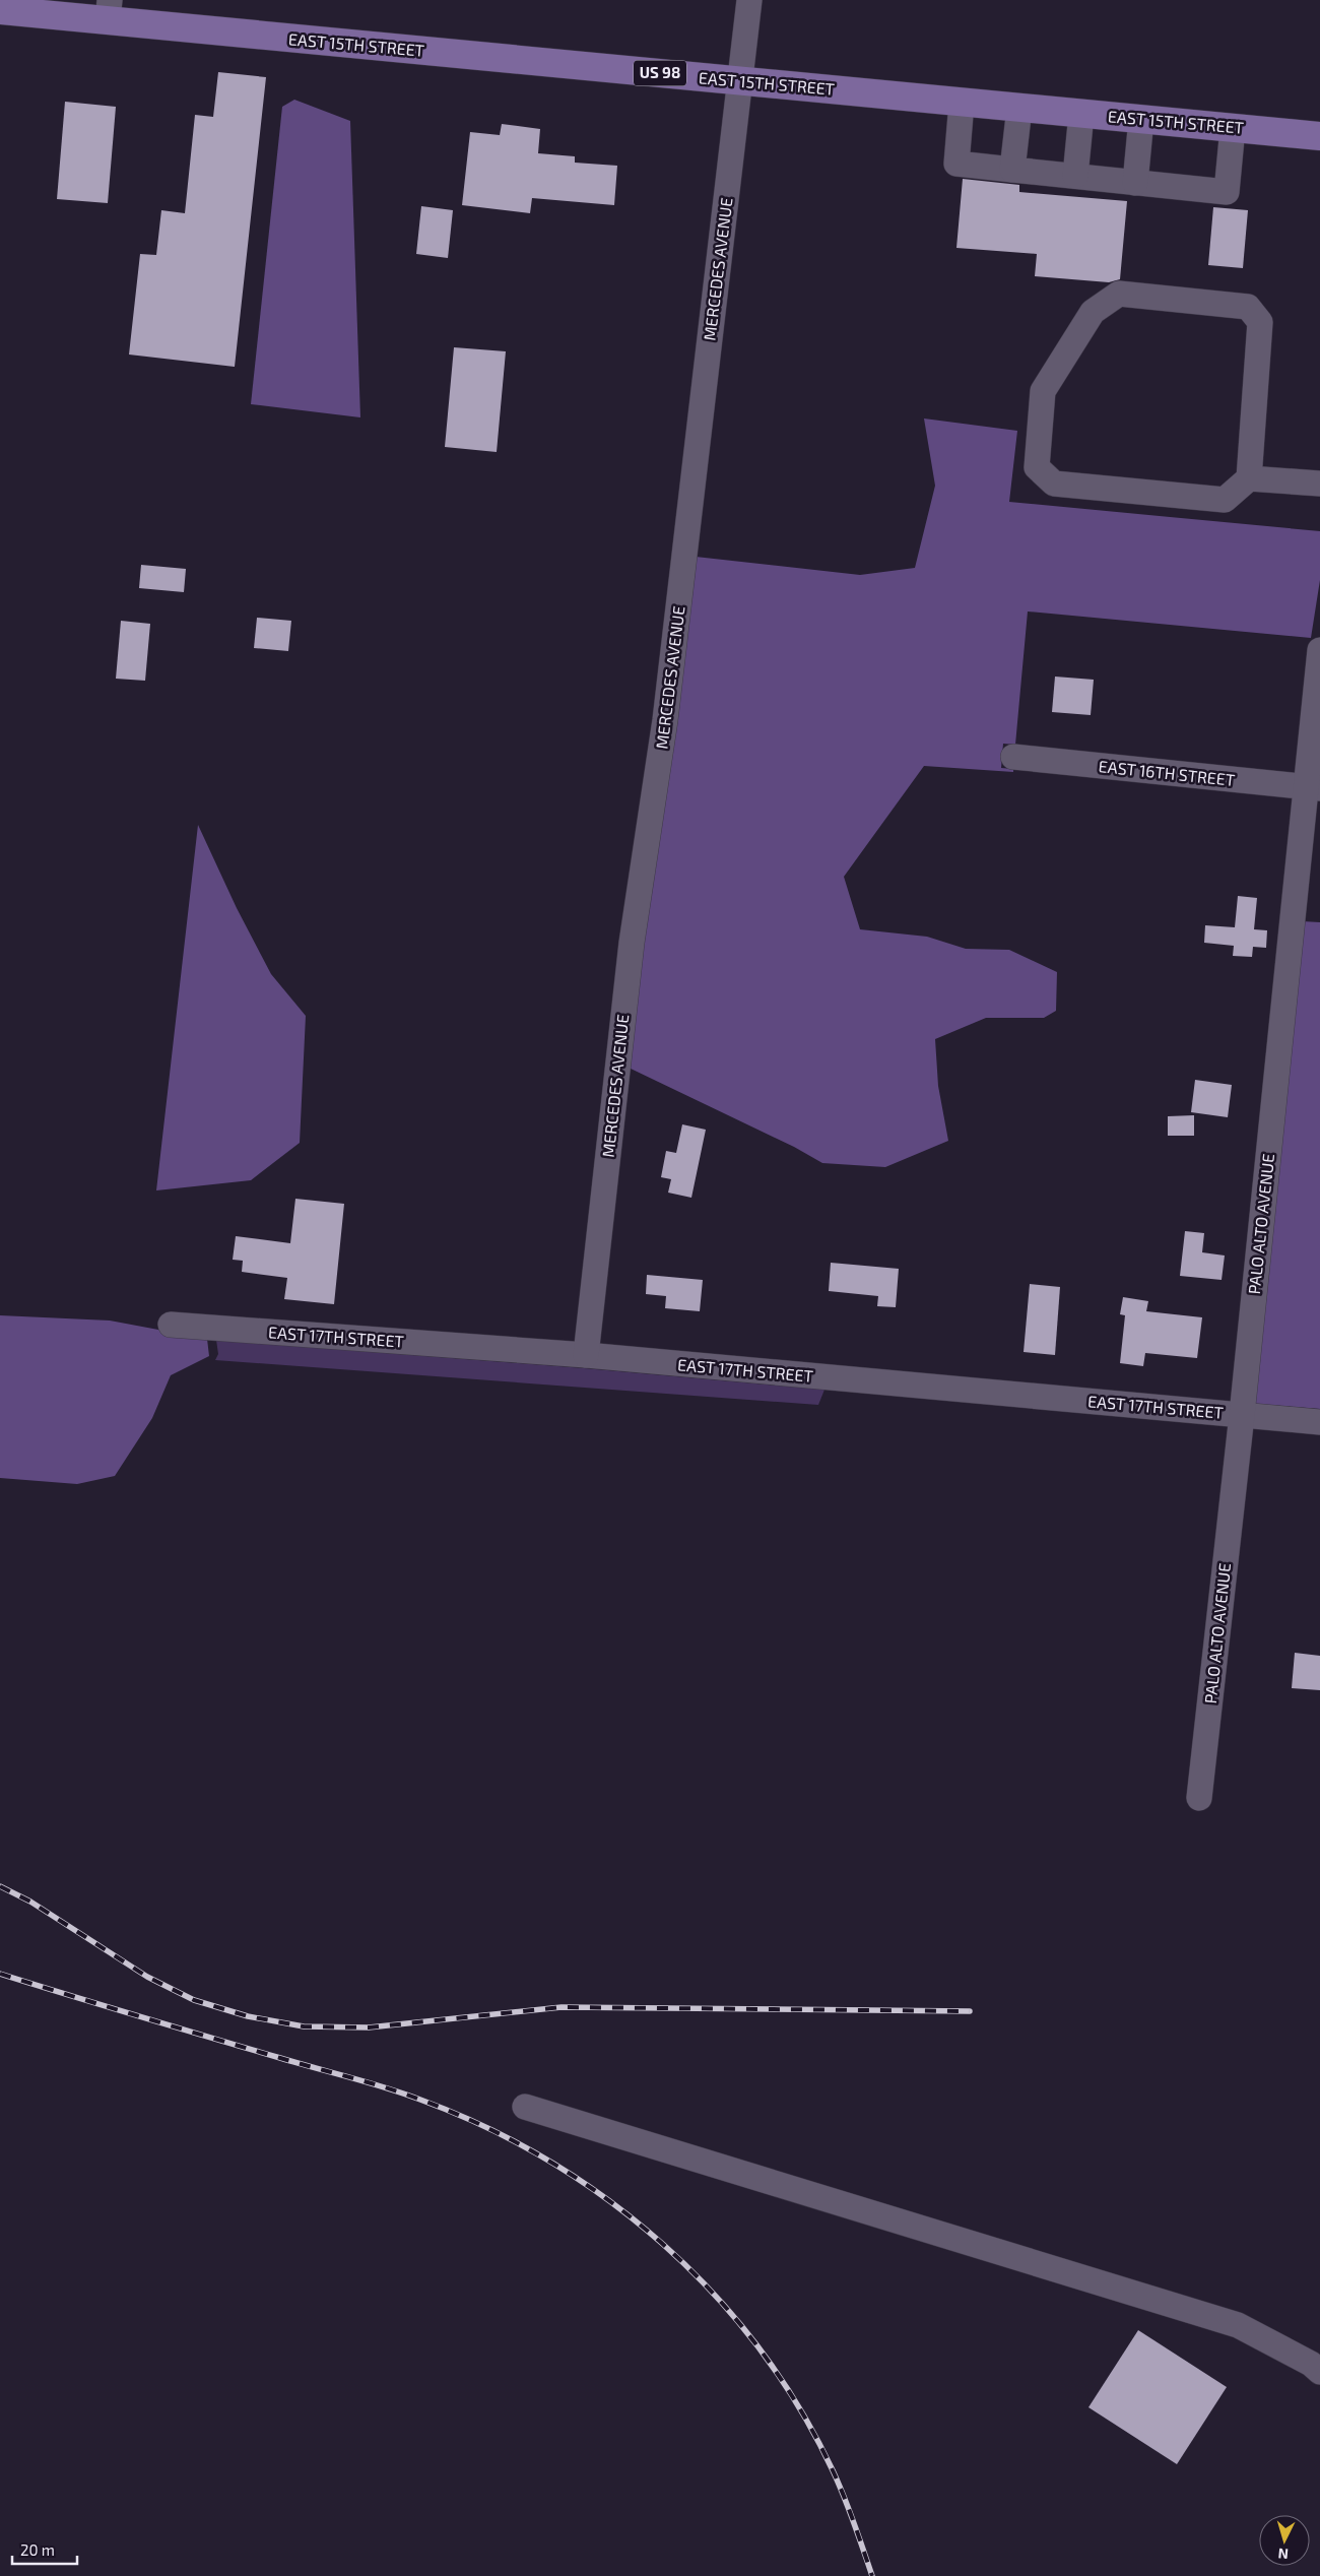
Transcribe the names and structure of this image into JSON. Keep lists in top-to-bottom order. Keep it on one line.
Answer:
{"streets":{"main road":["EAST 15TH STREET","US 98"],"street":["MERCEDES AVENUE","EAST 16TH STREET","PALO ALTO AVENUE","EAST 17TH STREET"]},"crossings":[["EAST 15TH STREET","MERCEDES AVENUE"],["MERCEDES AVENUE","EAST 17TH STREET"],["EAST 16TH STREET","PALO ALTO AVENUE"],["PALO ALTO AVENUE","EAST 17TH STREET"]],"scale_bar":"20 m","north":"bottom"}
